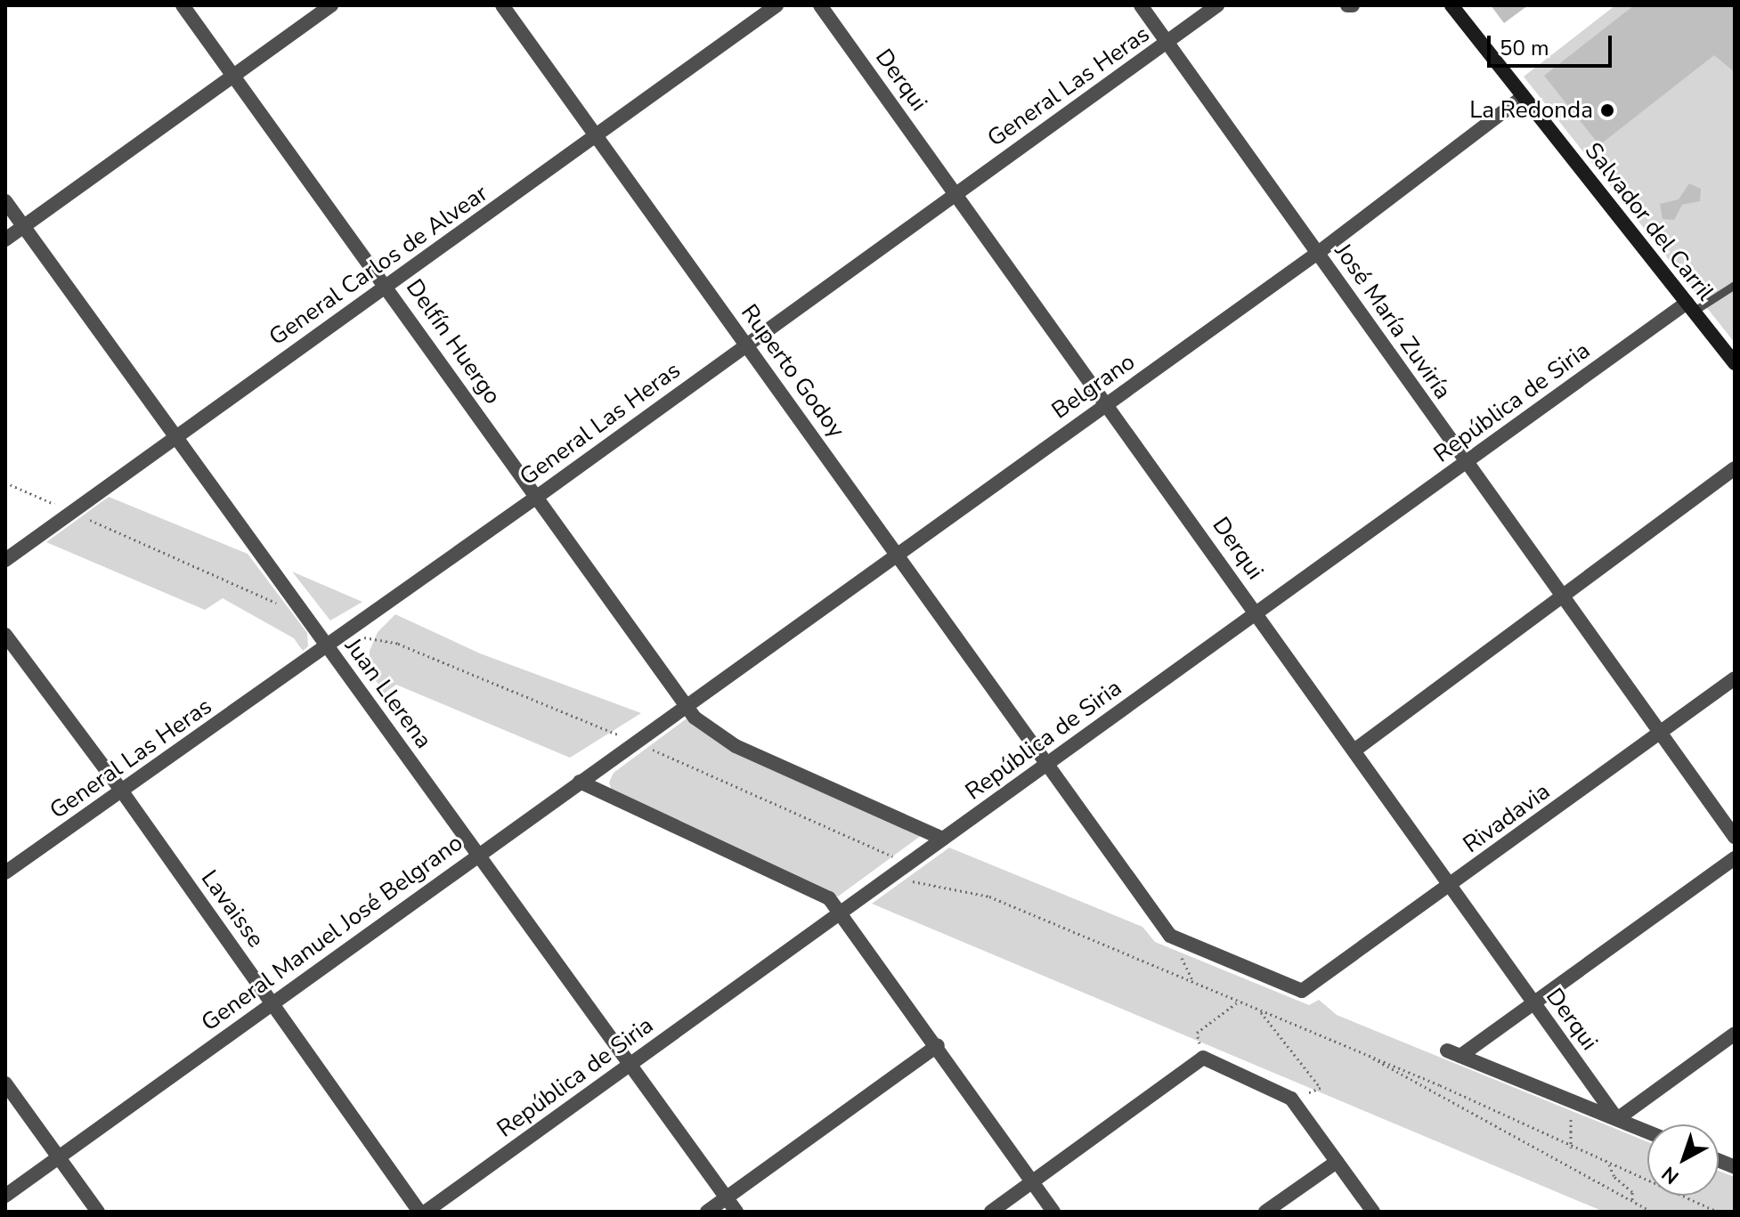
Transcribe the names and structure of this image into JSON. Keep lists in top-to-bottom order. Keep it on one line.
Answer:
{"streets":{"main road":["Salvador del Carril"],"street":["Derqui","General Las Heras","General Carlos de Alvear","José María Zuviría","Delfín Huergo","Ruperto Godoy","Belgrano","República de Siria","Juan Llerena","Rivadavia","Lavaisse","General Manuel José Belgrano"]},"crossings":[["Derqui","General Las Heras"],["Derqui","Belgrano"],["Derqui","República de Siria"],["Derqui","Rivadavia"],["General Las Heras","José María Zuviría"],["General Las Heras","Delfín Huergo"],["General Las Heras","Ruperto Godoy"],["General Las Heras","Juan Llerena"],["General Las Heras","Lavaisse"],["Salvador del Carril","Belgrano"],["Salvador del Carril","República de Siria"],["General Carlos de Alvear","Delfín Huergo"],["General Carlos de Alvear","Ruperto Godoy"],["General Carlos de Alvear","Juan Llerena"],["José María Zuviría","Belgrano"],["José María Zuviría","República de Siria"],["José María Zuviría","Rivadavia"],["Delfín Huergo","Belgrano"],["Delfín Huergo","República de Siria"],["Delfín Huergo","General Manuel José Belgrano"],["Ruperto Godoy","Belgrano"],["Ruperto Godoy","República de Siria"],["Ruperto Godoy","Rivadavia"],["Belgrano","General Manuel José Belgrano"],["República de Siria","Juan Llerena"],["Juan Llerena","General Manuel José Belgrano"],["Lavaisse","General Manuel José Belgrano"]],"places":["La Redonda"],"scale_bar":"50 m","north":"bottom left"}
